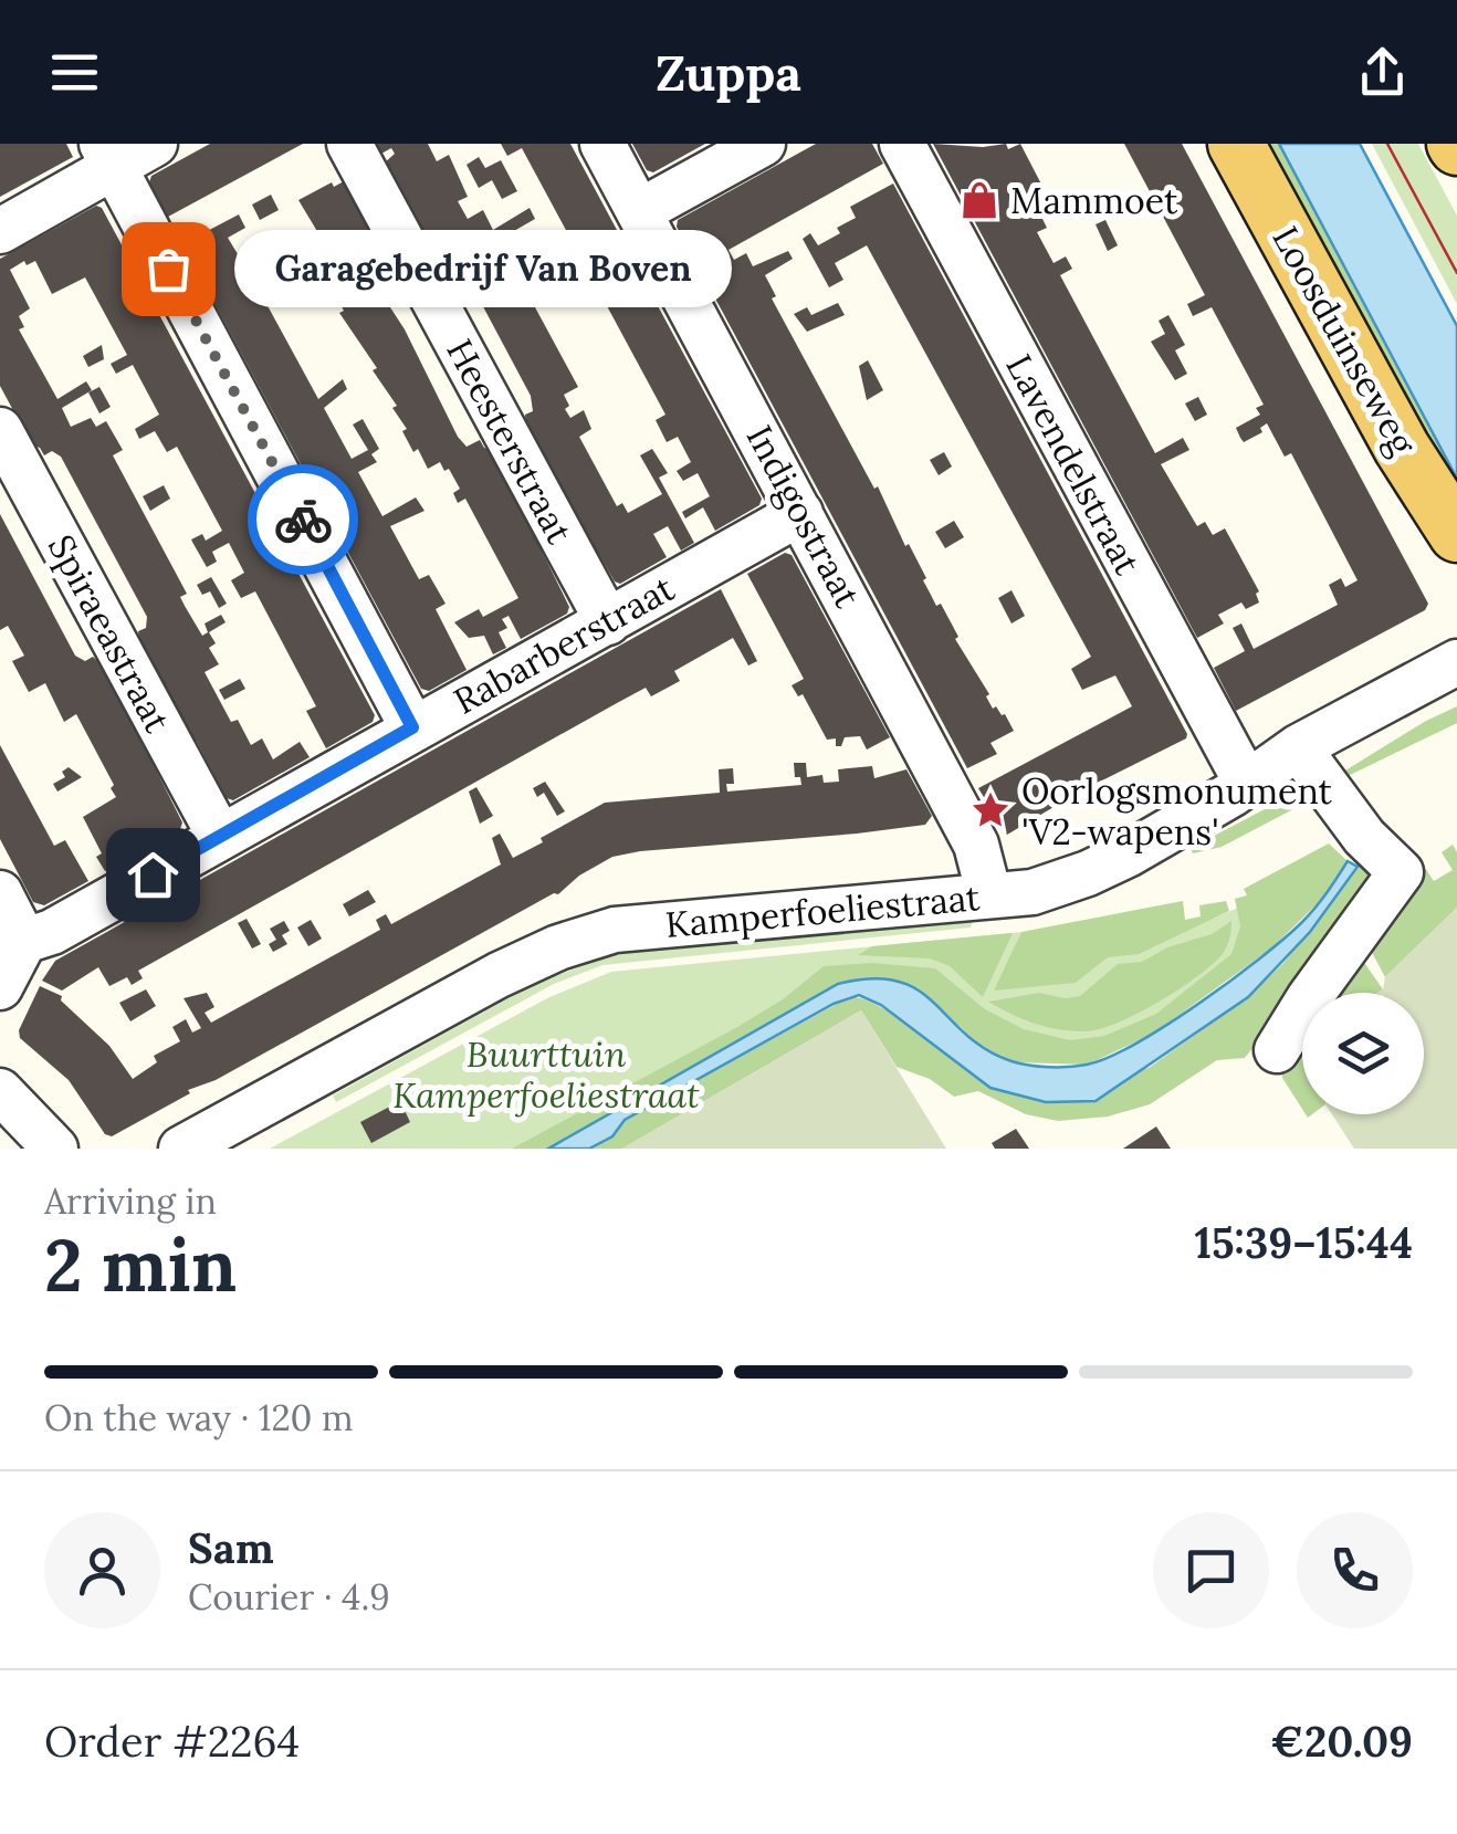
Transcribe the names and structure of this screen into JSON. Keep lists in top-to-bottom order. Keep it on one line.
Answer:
{"streets":{"main road":["Loosduinseweg"],"street":["Heesterstraat","Lavendelstraat","Indigostraat","Spiraeastraat","Rabarberstraat","Kamperfoeliestraat"]},"crossings":[["Heesterstraat","Rabarberstraat"],["Lavendelstraat","Kamperfoeliestraat"],["Indigostraat","Rabarberstraat"],["Indigostraat","Kamperfoeliestraat"],["Spiraeastraat","Rabarberstraat"]],"parks":["Buurttuin Kamperfoeliestraat"],"places":{"shop":["Mammoet"],"other":["Garagebedrijf Van Boven"],"place":["Oorlogsmonument 'V2-wapens'"]},"page":{"header":"Zuppa","bubble":"Garagebedrijf Van Boven","heading":["2 min","Arriving in","15:39–15:44"],"panel":["Sam","Courier · 4.9","Order #2264","€20.09"],"bar":"On the way · 120 m"}}
